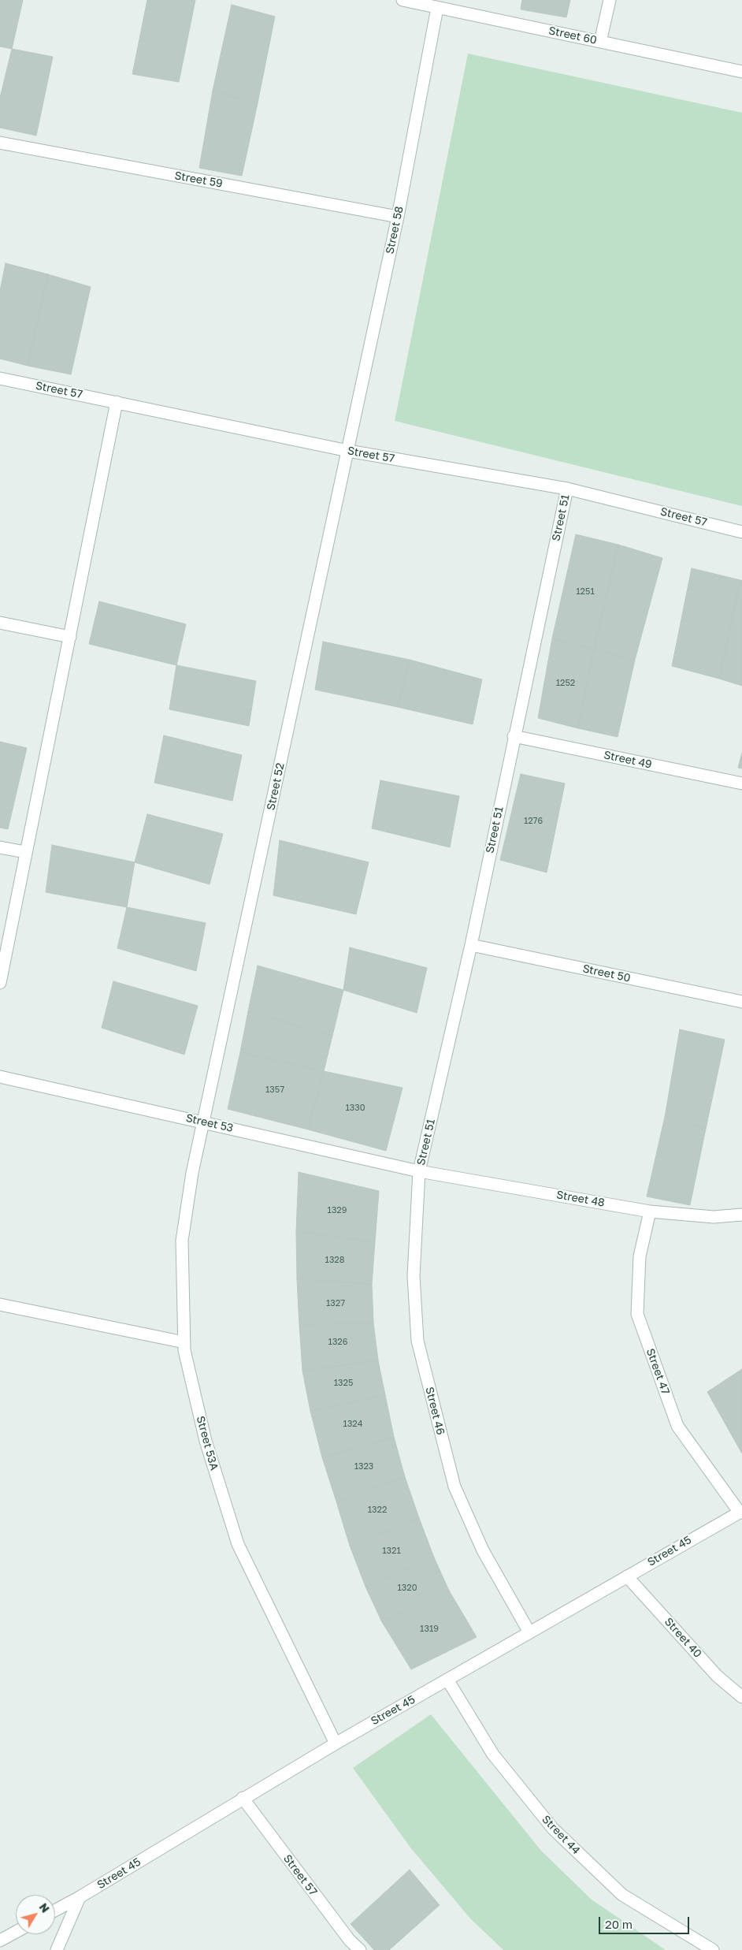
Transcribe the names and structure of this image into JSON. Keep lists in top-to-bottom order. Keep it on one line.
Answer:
{"streets":{"street":["Street 60","Street 59","Street 58","Street 57","Street 51","Street 49","Street 52","Street 50","Street 53","Street 48","Street 47","Street 46","Street 53A","Street 45","Street 40","Street 44"]},"crossings":[["Street 60","Street 58"],["Street 59","Street 58"],["Street 58","Street 57"],["Street 58","Street 52"],["Street 57","Street 51"],["Street 57","Street 52"],["Street 57","Street 45"],["Street 51","Street 49"],["Street 51","Street 50"],["Street 51","Street 53"],["Street 51","Street 48"],["Street 51","Street 46"],["Street 52","Street 53"],["Street 52","Street 53A"],["Street 53","Street 48"],["Street 53","Street 46"],["Street 53","Street 53A"],["Street 48","Street 47"],["Street 48","Street 46"],["Street 47","Street 45"],["Street 46","Street 45"],["Street 53A","Street 45"],["Street 45","Street 40"],["Street 45","Street 44"]],"house_numbers":["1251","1252","1276","1357","1330","1329","1328","1327","1326","1325","1324","1323","1322","1321","1320","1319"],"scale_bar":"20 m","north":"top right"}
